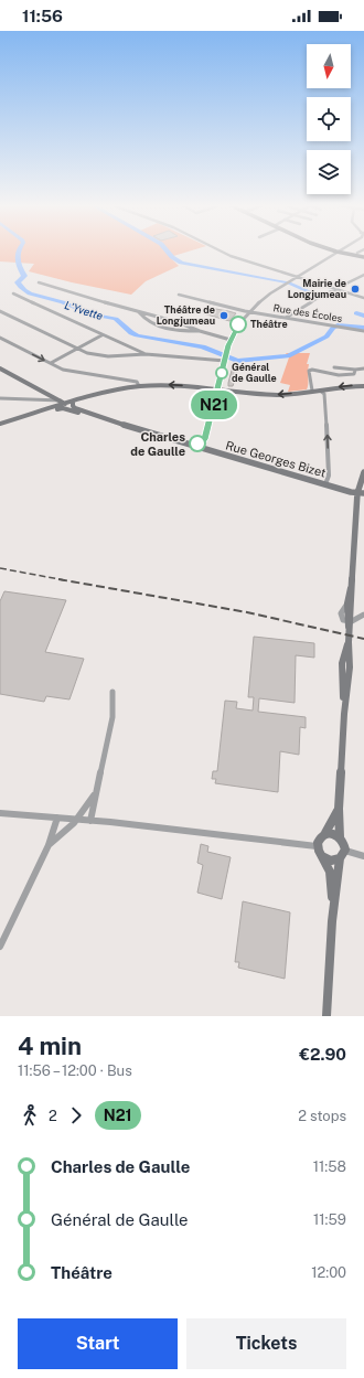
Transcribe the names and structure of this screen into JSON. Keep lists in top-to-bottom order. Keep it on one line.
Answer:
{"streets":{"main road":["Rue Georges Bizet"],"street":["Rue des Écoles"]},"water":["L'Yvette"],"places":["Mairie de Longjumeau","Théâtre de Longjumeau","Théâtre","Général de Gaulle","Charles de Gaulle"],"lines":["bus line N21"],"north":"bottom","page":{"status":"11:56","on_map":"N21","heading":["4 min","11:56 – 12:00 · Bus","€2.90"],"legs":["2","N21","2 stops"],"list":[{"name":"Charles de Gaulle","value":"11:58"},{"name":"Général de Gaulle","value":"11:59"},{"name":"Théâtre","value":"12:00"}],"buttons":["Start","Tickets"]}}
